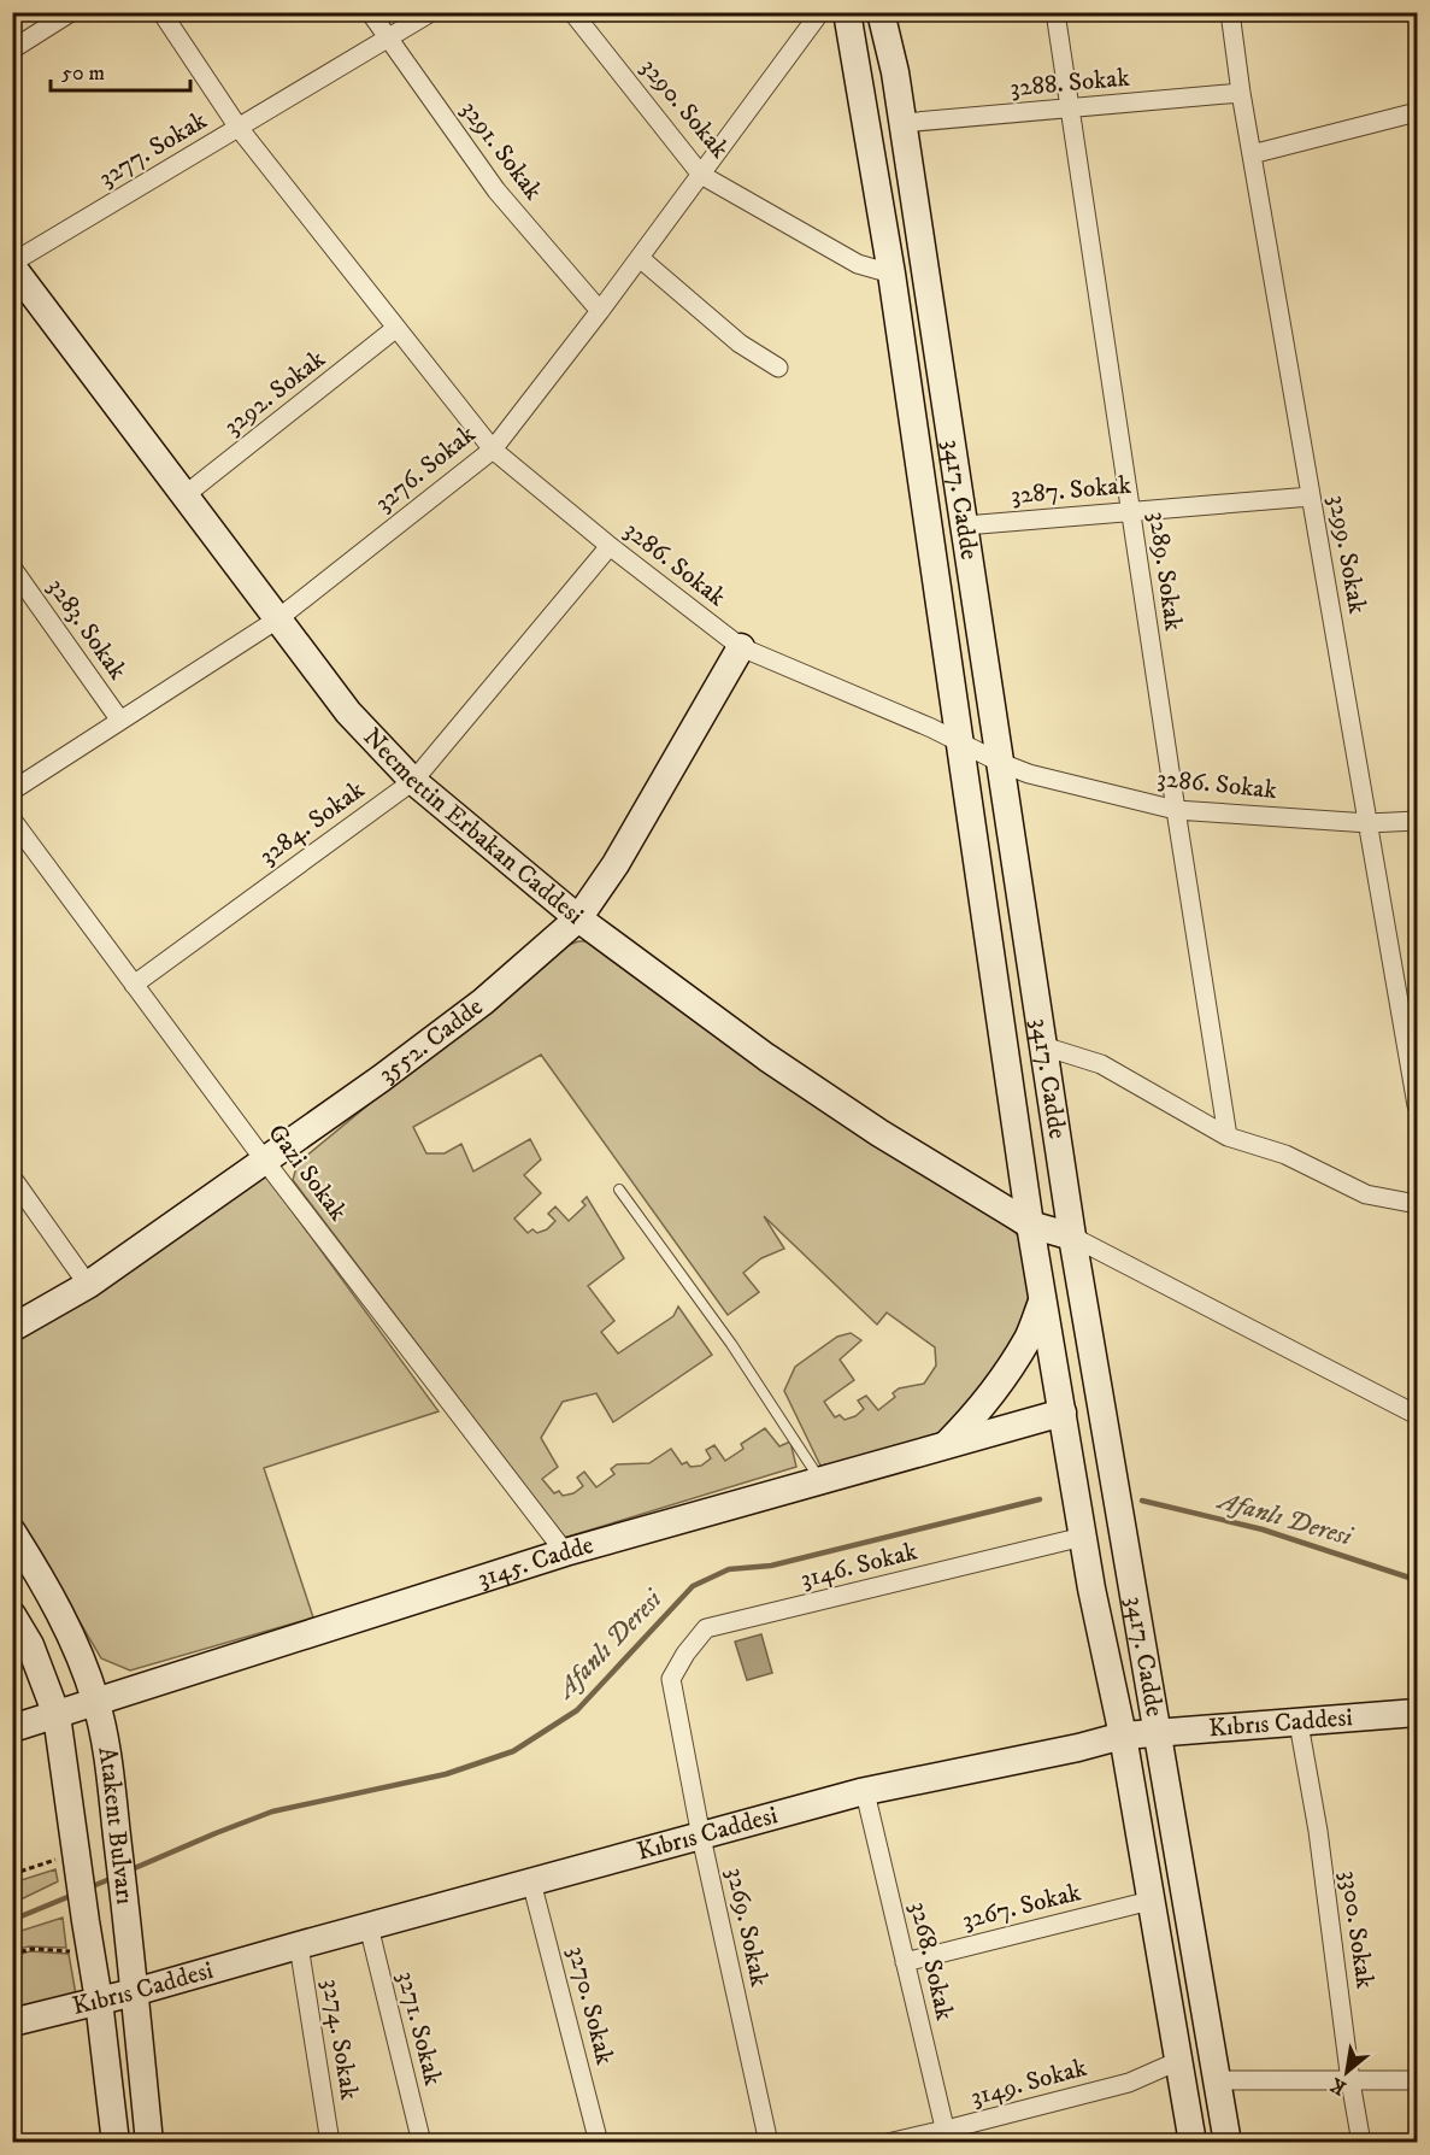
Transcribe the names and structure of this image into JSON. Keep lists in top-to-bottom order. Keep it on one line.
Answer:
{"streets":{"street":["3288. Sokak","3290. Sokak","3277. Sokak","3291. Sokak","3292. Sokak","3276. Sokak","3287. Sokak","3417. Cadde","3299. Sokak","3286. Sokak","3289. Sokak","3283. Sokak","3284. Sokak","Necmettin Erbakan Caddesi","3552. Cadde","Gazi Sokak","3145. Cadde","3146. Sokak","Kıbrıs Caddesi","Atakent Bulvarı","3267. Sokak","3269. Sokak","3300. Sokak","3268. Sokak","3270. Sokak","3271. Sokak","3274. Sokak","3149. Sokak"]},"crossings":[["3288. Sokak","3417. Cadde"],["3288. Sokak","3299. Sokak"],["3288. Sokak","3289. Sokak"],["3290. Sokak","3276. Sokak"],["3290. Sokak","3417. Cadde"],["3277. Sokak","3291. Sokak"],["3277. Sokak","3286. Sokak"],["3277. Sokak","Necmettin Erbakan Caddesi"],["3291. Sokak","3276. Sokak"],["3292. Sokak","3286. Sokak"],["3292. Sokak","Necmettin Erbakan Caddesi"],["3276. Sokak","3286. Sokak"],["3276. Sokak","3283. Sokak"],["3276. Sokak","Necmettin Erbakan Caddesi"],["3287. Sokak","3417. Cadde"],["3287. Sokak","3299. Sokak"],["3287. Sokak","3289. Sokak"],["3417. Cadde","3286. Sokak"],["3417. Cadde","Necmettin Erbakan Caddesi"],["3417. Cadde","3145. Cadde"],["3417. Cadde","3146. Sokak"],["3417. Cadde","Kıbrıs Caddesi"],["3417. Cadde","3267. Sokak"],["3417. Cadde","3149. Sokak"],["3299. Sokak","3286. Sokak"],["3286. Sokak","3289. Sokak"],["3286. Sokak","3284. Sokak"],["3286. Sokak","3552. Cadde"],["3284. Sokak","Necmettin Erbakan Caddesi"],["3284. Sokak","Gazi Sokak"],["Necmettin Erbakan Caddesi","3552. Cadde"],["3552. Cadde","Gazi Sokak"],["Gazi Sokak","3145. Cadde"],["3145. Cadde","Atakent Bulvarı"],["3146. Sokak","3269. Sokak"],["Kıbrıs Caddesi","Atakent Bulvarı"],["Kıbrıs Caddesi","3269. Sokak"],["Kıbrıs Caddesi","3300. Sokak"],["Kıbrıs Caddesi","3268. Sokak"],["Kıbrıs Caddesi","3270. Sokak"],["Kıbrıs Caddesi","3271. Sokak"],["Kıbrıs Caddesi","3274. Sokak"],["3267. Sokak","3268. Sokak"],["3268. Sokak","3149. Sokak"]],"water":["Afanlı Deresi"],"scale_bar":"50 m","north":"bottom left"}
